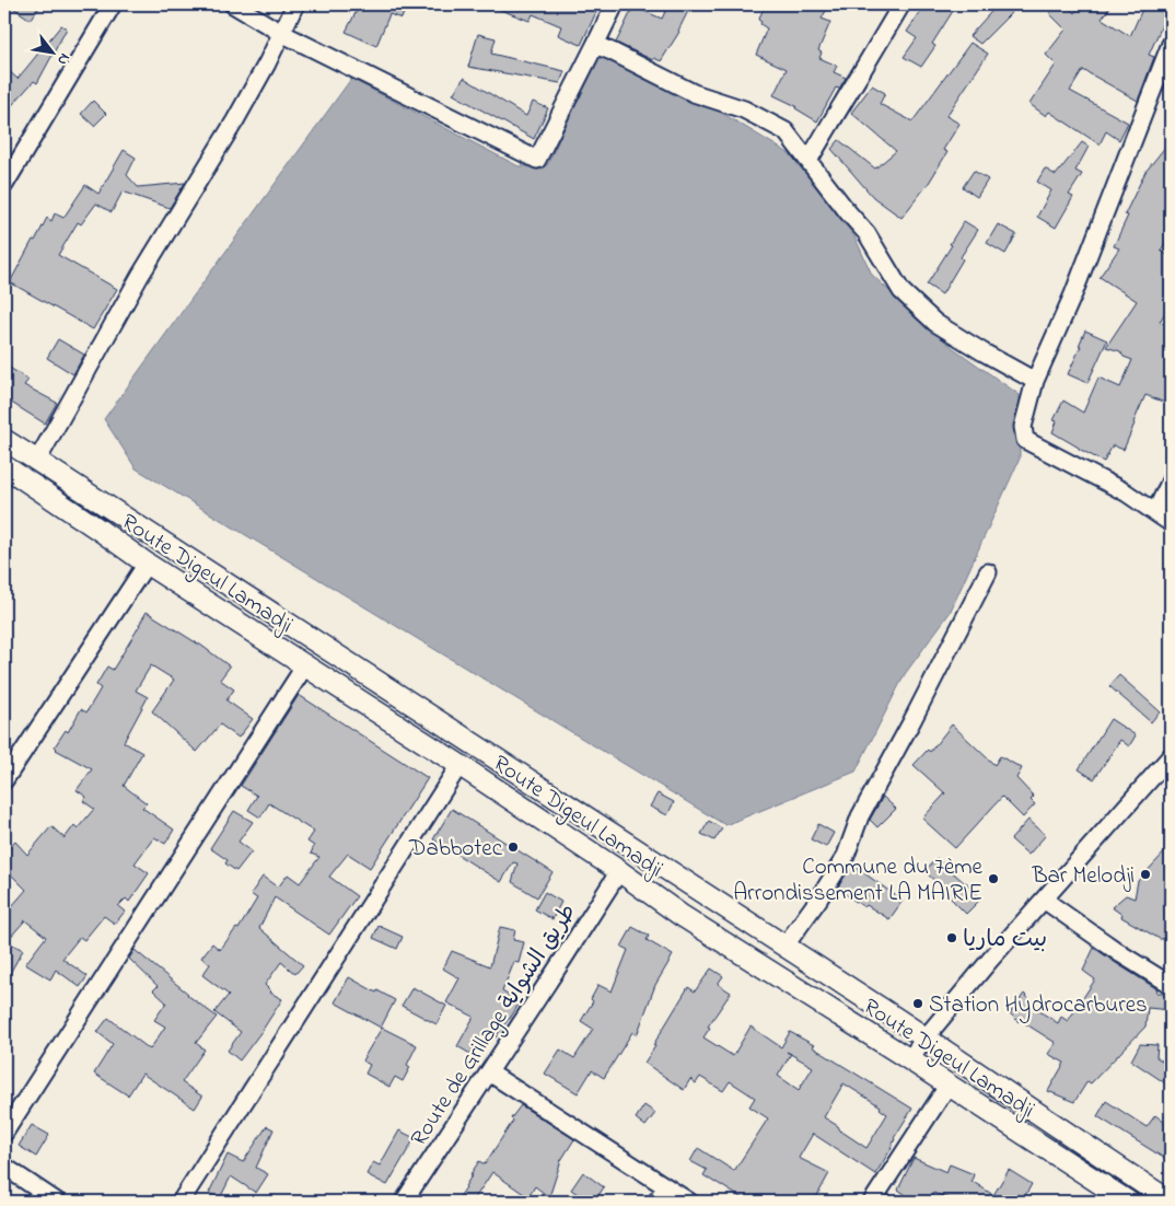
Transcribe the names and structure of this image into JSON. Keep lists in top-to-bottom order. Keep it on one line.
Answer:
{"streets":{"main road":["Route Digeul Lamadji"],"street":["Route de Grillage طريق الشواية"]},"crossings":[["Route Digeul Lamadji","Route de Grillage طريق الشواية"]],"places":["Dabbotec","Bar Melodji","Commune du 7ème Arrondissement LA MAIRIE","بيت ماريا","Station Hydrocarbures"],"north":"bottom right"}
